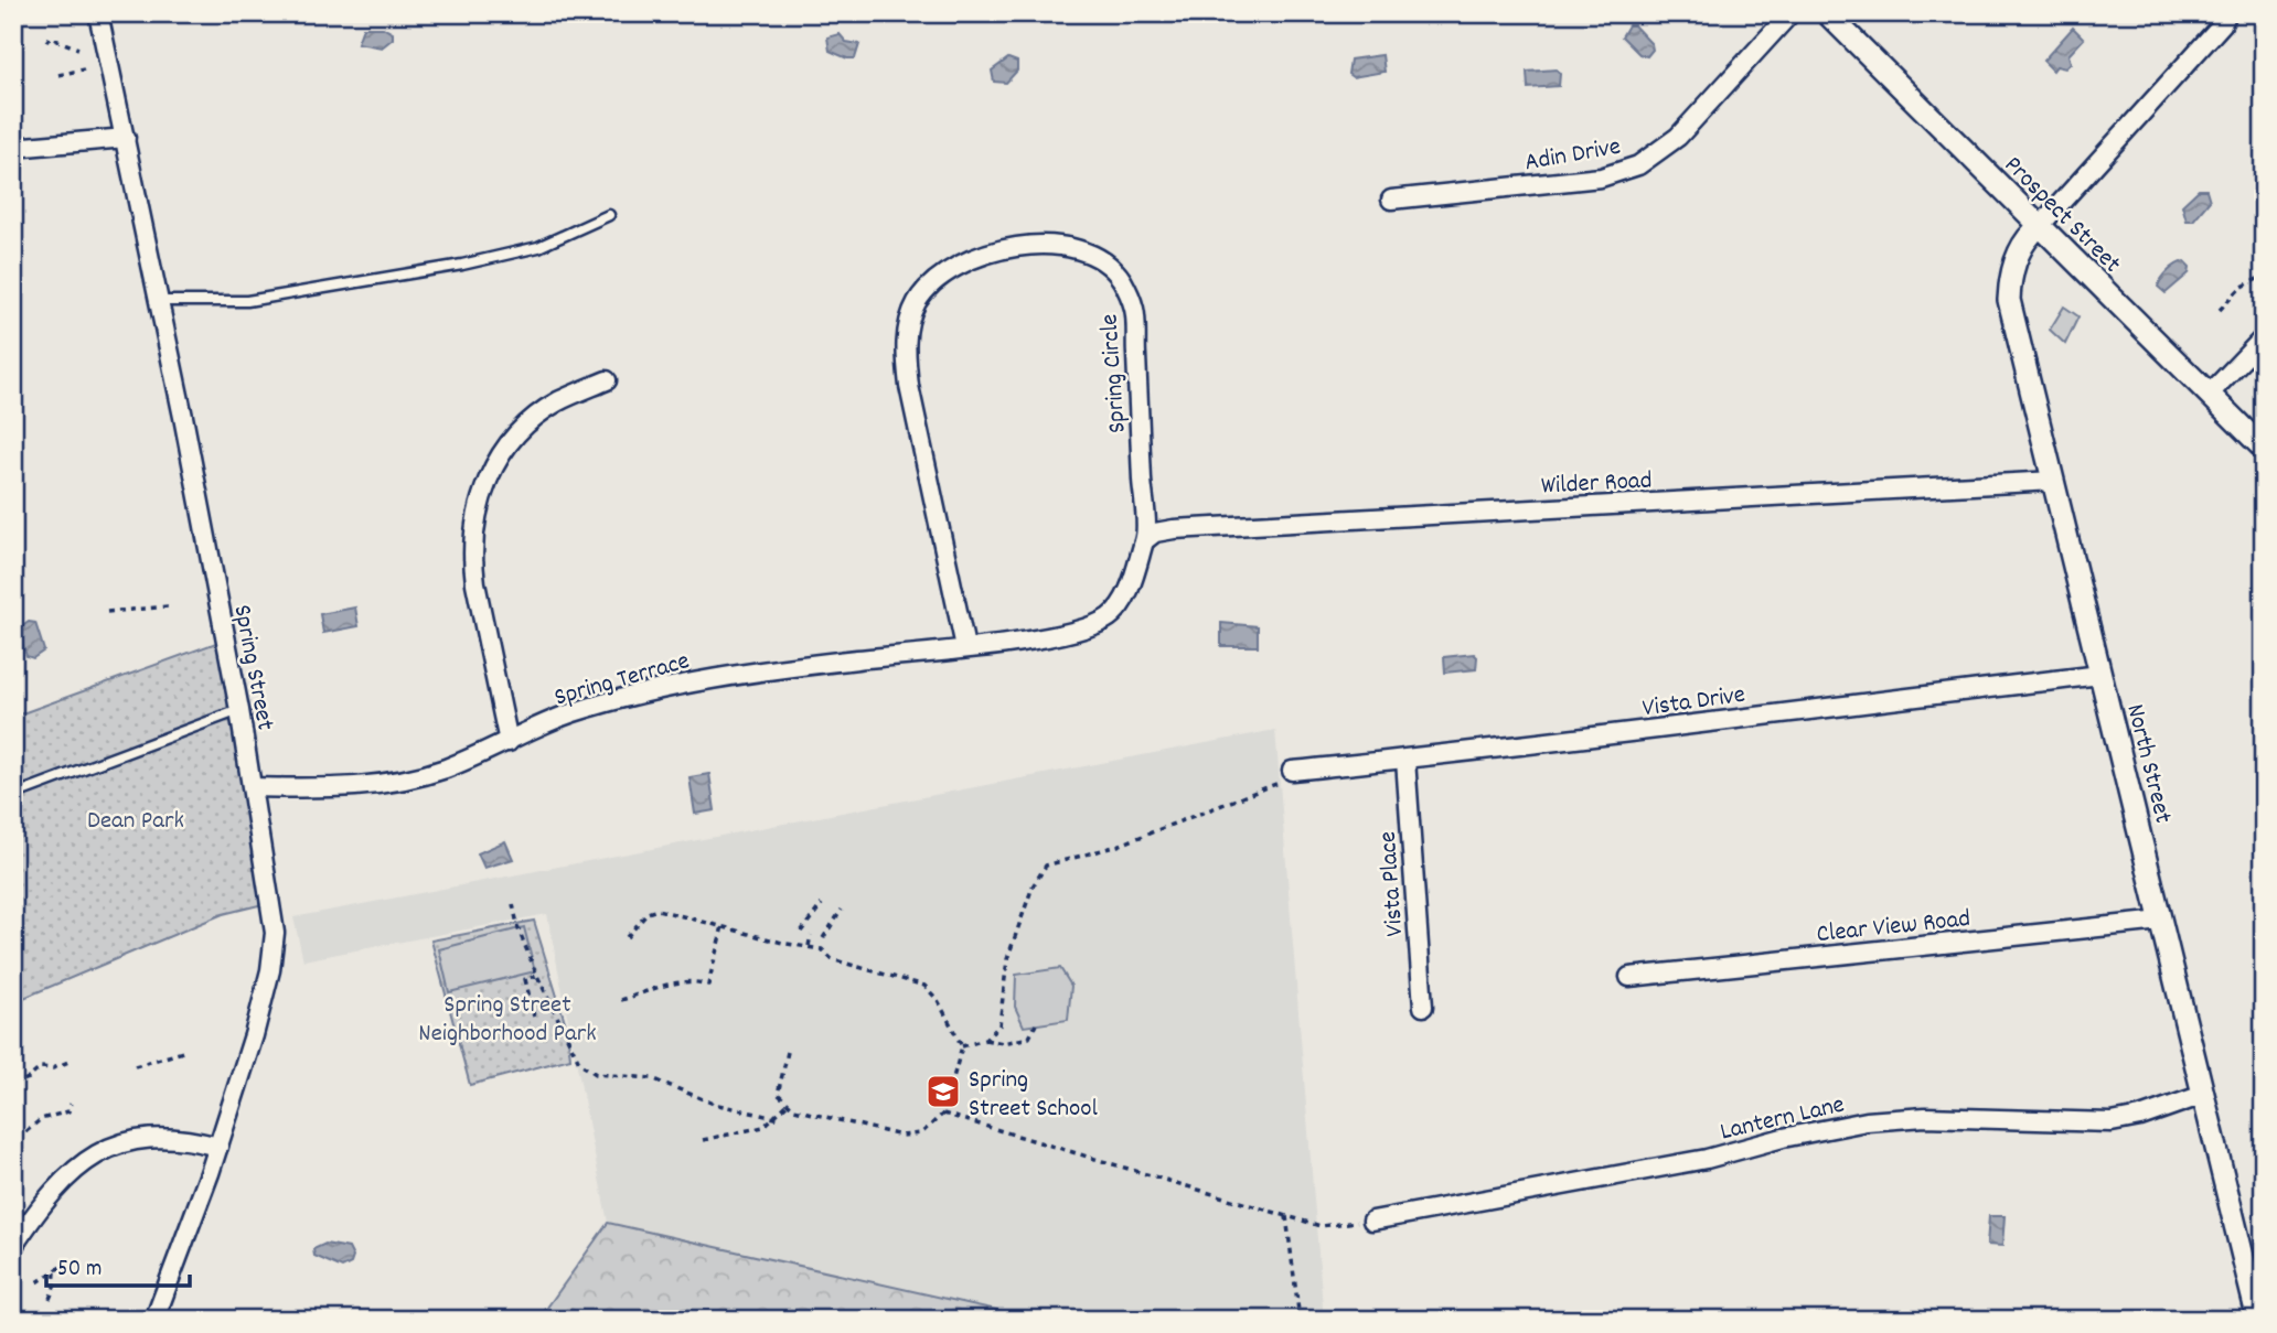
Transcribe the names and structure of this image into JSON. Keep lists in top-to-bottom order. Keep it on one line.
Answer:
{"streets":{"street":["Adin Drive","Prospect Street","Spring Circle","Wilder Road","Spring Street","Spring Terrace","Vista Drive","North Street","Vista Place","Clear View Road","Lantern Lane"]},"crossings":[["Prospect Street","North Street"],["Spring Circle","Wilder Road"],["Spring Circle","Spring Terrace"],["Wilder Road","North Street"],["Spring Street","Spring Terrace"],["Vista Drive","North Street"],["Vista Drive","Vista Place"],["North Street","Clear View Road"],["North Street","Lantern Lane"]],"parks":["Dean Park","Spring Street Neighborhood Park"],"places":{"school or university":["Spring Street School"]},"scale_bar":"50 m"}
